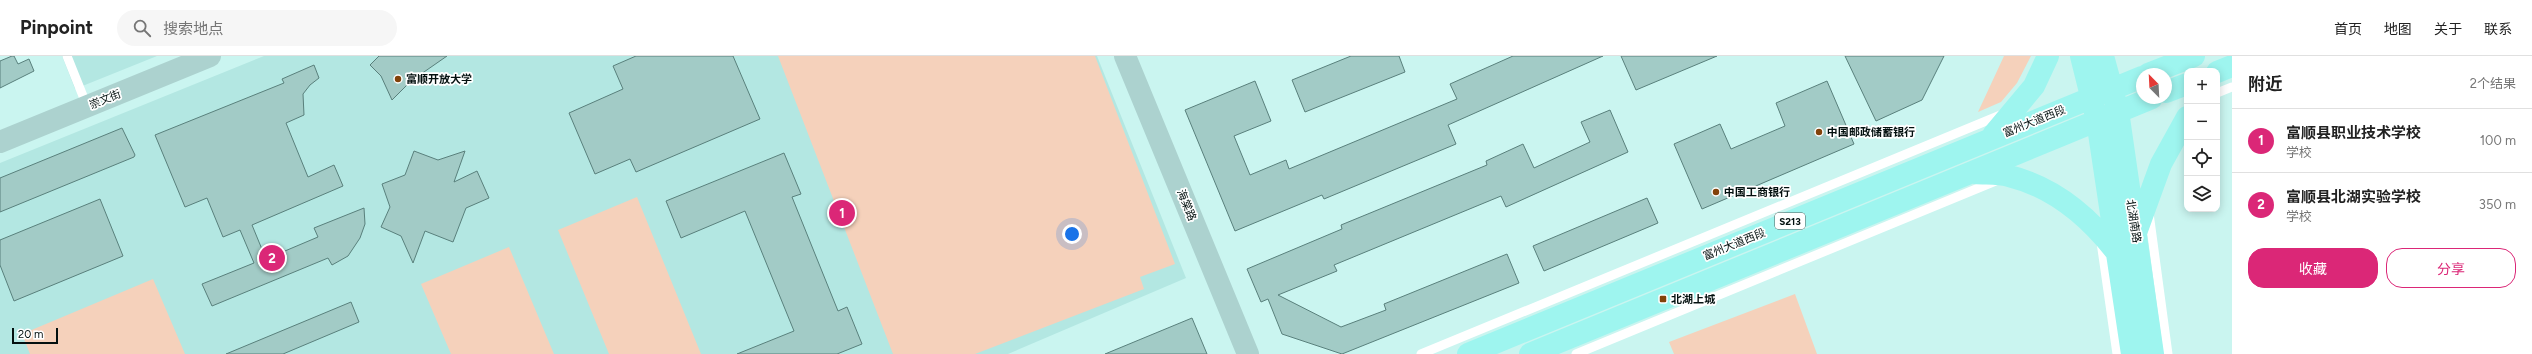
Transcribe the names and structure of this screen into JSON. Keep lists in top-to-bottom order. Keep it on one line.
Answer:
{"streets":{"main road":["富州大道西段","S213","北湖南路"],"street":["崇文街","海棠路"]},"crossings":[["富州大道西段","S213"],["富州大道西段","北湖南路"],["S213","北湖南路"]],"places":{"other":["富顺开放大学","中国邮政储蓄银行","中国工商银行"],"transit":["北湖上城"]},"scale_bar":"20 m","north":"top left","page":{"header":"Pinpoint","search":"搜索地点","nav":["首页","地图","关于","联系"],"heading":["附近","2个结果"],"map_buttons":["+","−"],"list":[{"mark":"1","name":"富顺县职业技术学校","note":"学校","value":"100 m"},{"mark":"2","name":"富顺县北湖实验学校","note":"学校","value":"350 m"}],"pins":["1","2"],"buttons":["收藏","分享"],"scale":"20 m"}}
